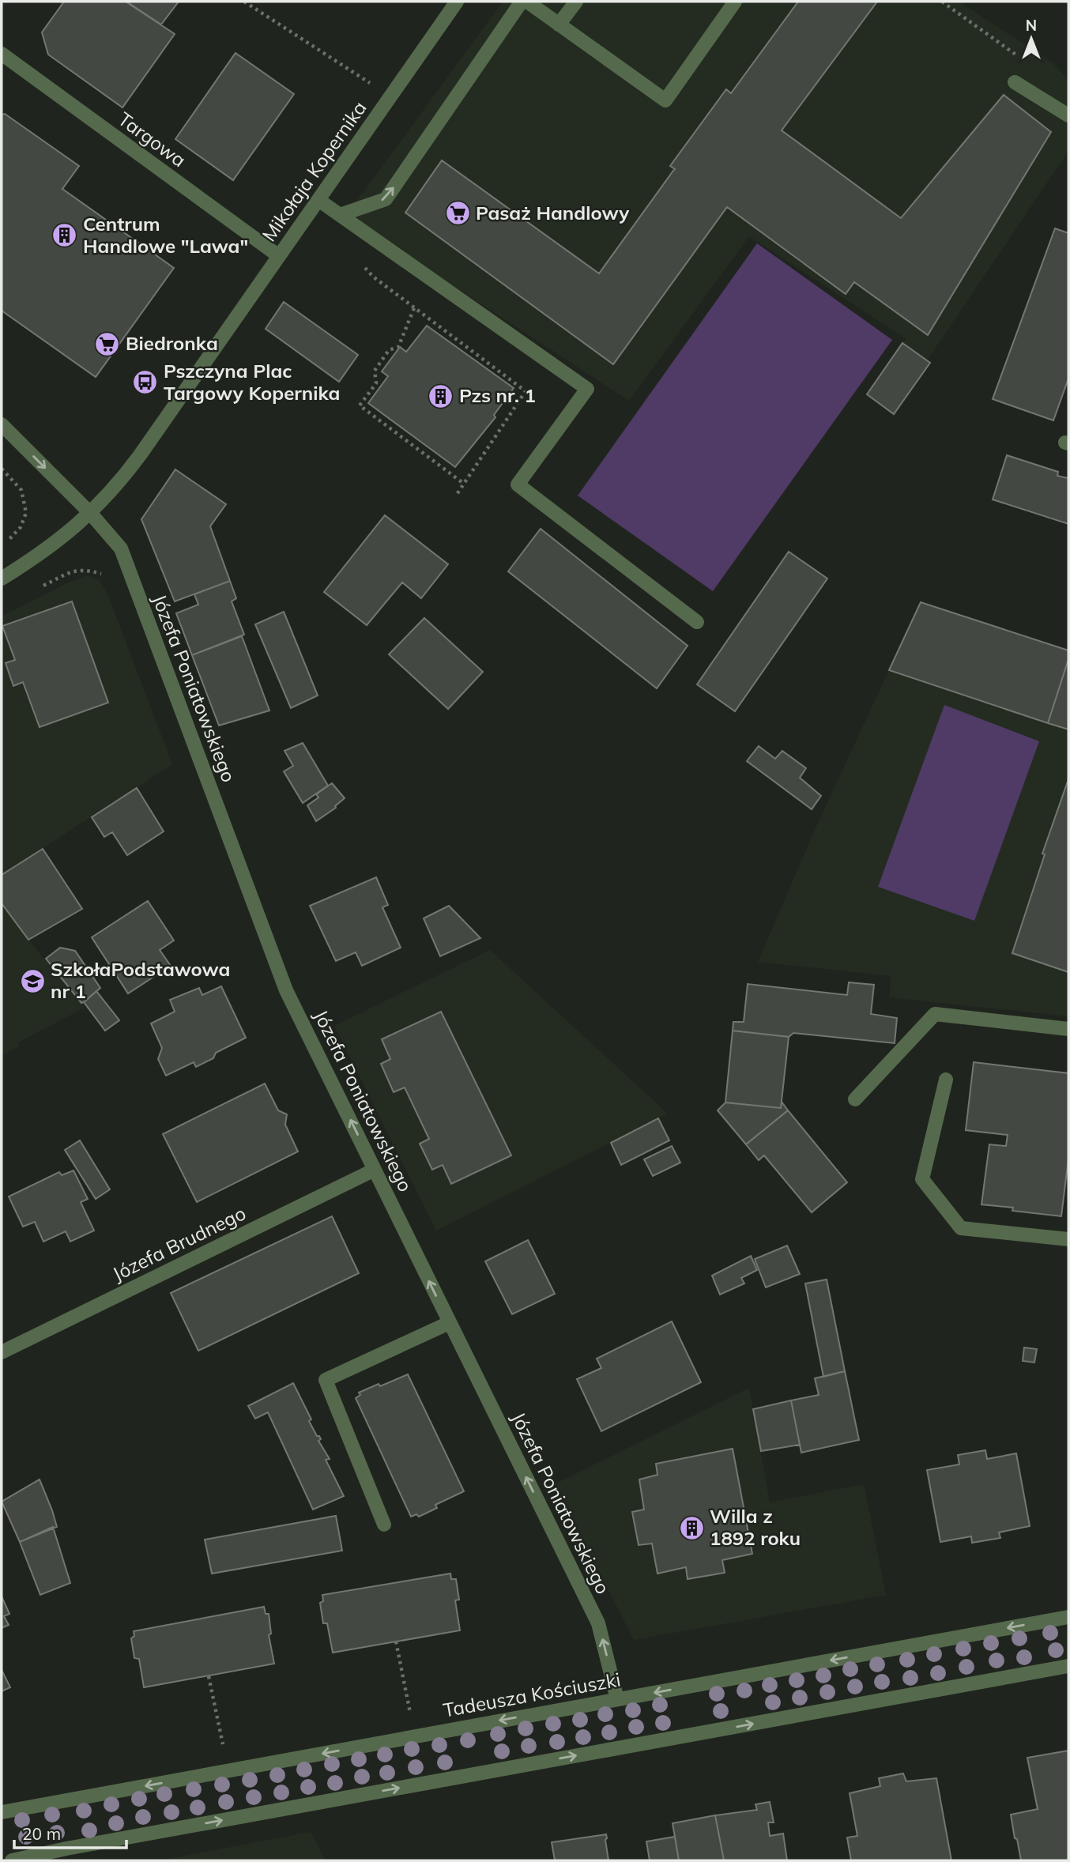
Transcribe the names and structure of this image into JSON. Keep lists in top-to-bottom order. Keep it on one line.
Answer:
{"streets":{"street":["Targowa","Mikołaja Kopernika","Józefa Poniatowskiego","Józefa Brudnego","Tadeusza Kościuszki"]},"crossings":[["Targowa","Mikołaja Kopernika"],["Mikołaja Kopernika","Józefa Poniatowskiego"],["Józefa Poniatowskiego","Józefa Brudnego"],["Józefa Poniatowskiego","Tadeusza Kościuszki"]],"one_way":["Józefa Poniatowskiego"],"places":{"supermarket":["Pasaż Handlowy","Biedronka"],"building":["Centrum Handlowe \"Lawa\"","Pzs nr. 1","Willa z 1892 roku"],"bus stop":["Pszczyna Plac Targowy Kopernika"],"school or university":["SzkołaPodstawowa nr 1"]},"scale_bar":"20 m","north":"top"}
